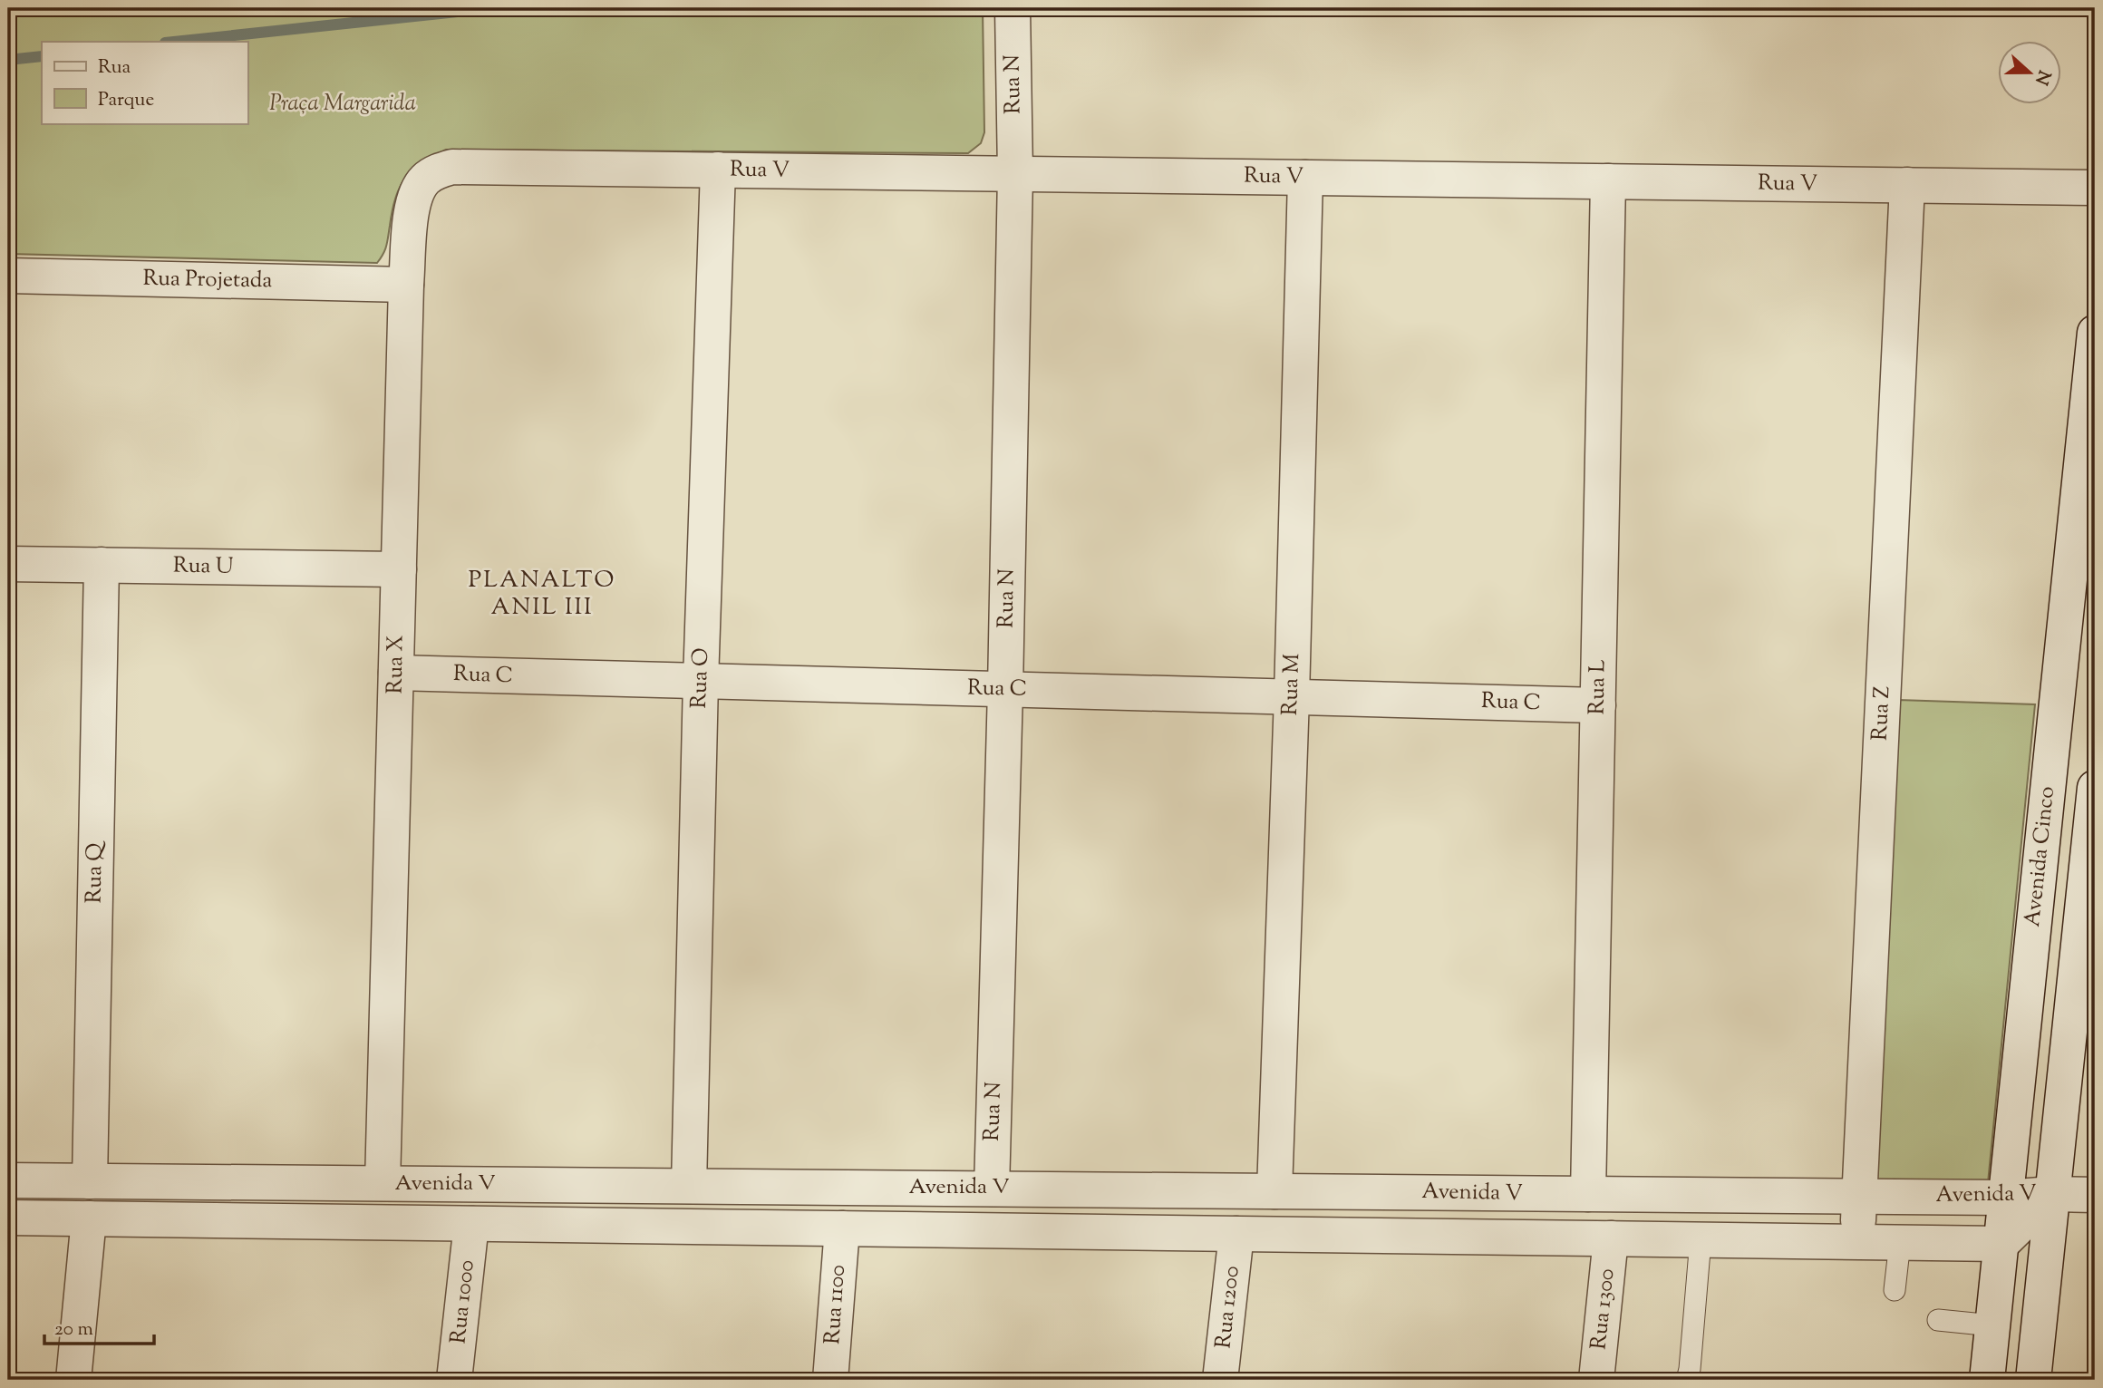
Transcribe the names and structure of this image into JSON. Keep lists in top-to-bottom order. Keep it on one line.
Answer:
{"streets":{"street":["Rua N","Rua V","Rua Projetada","Rua U","Rua X","Rua C","Rua O","Rua M","Rua L","Rua Z","Avenida Cinco","Rua Q","Avenida V","Rua 1000","Rua 1100","Rua 1200","Rua 1300"]},"crossings":[["Rua N","Rua V"],["Rua N","Rua C"],["Rua N","Avenida V"],["Rua V","Rua X"],["Rua V","Rua O"],["Rua V","Rua M"],["Rua V","Rua L"],["Rua V","Rua Z"],["Rua Projetada","Rua X"],["Rua U","Rua X"],["Rua U","Rua Q"],["Rua X","Rua C"],["Rua X","Avenida V"],["Rua C","Rua O"],["Rua C","Rua M"],["Rua C","Rua L"],["Rua O","Avenida V"],["Rua M","Avenida V"],["Rua L","Avenida V"],["Rua Z","Avenida V"],["Avenida Cinco","Avenida V"],["Rua Q","Avenida V"],["Avenida V","Rua 1000"],["Avenida V","Rua 1100"],["Avenida V","Rua 1200"],["Avenida V","Rua 1300"]],"districts":["PLANALTO ANIL III"],"parks":["Praça Margarida"],"legend":["Rua","Parque"],"scale_bar":"20 m","north":"right"}
